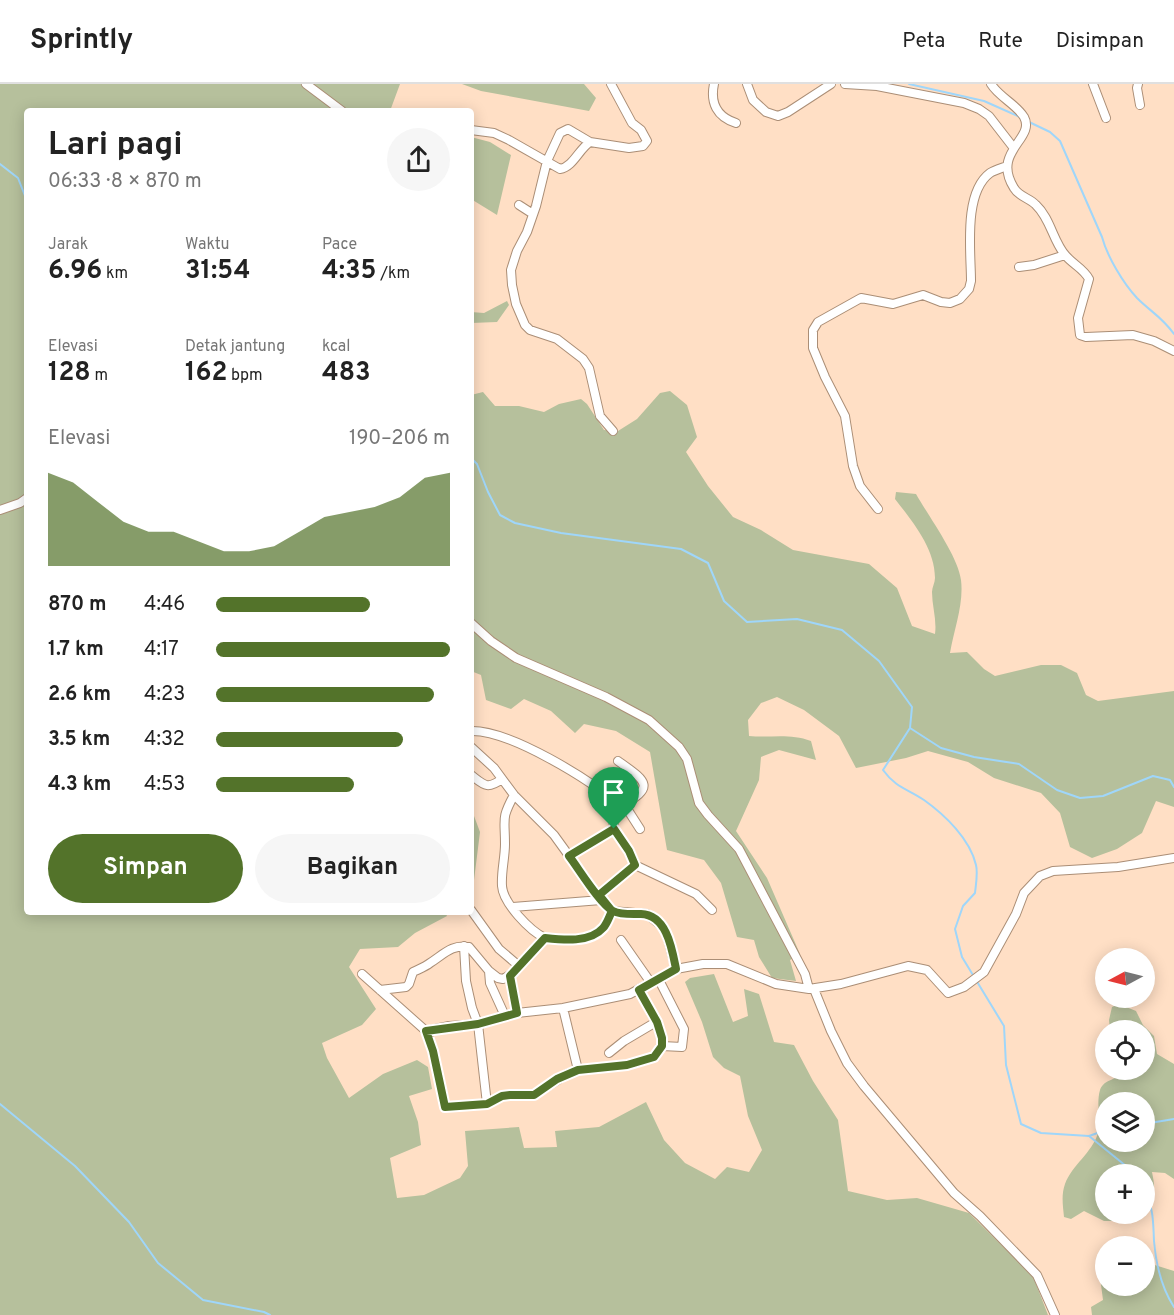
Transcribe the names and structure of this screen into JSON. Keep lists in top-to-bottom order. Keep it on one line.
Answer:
{"north":"left","page":{"header":"Sprintly","nav":["Peta","Rute","Disimpan"],"heading":["Lari pagi","06:33 · 8 × 870 m"],"stats":[["Jarak","6.96 km"],["Waktu","31:54"],["Pace","4:35 /km"],["Elevasi","128 m"],["Detak jantung","162 bpm"],["kcal","483"]],"chart":["Elevasi","190–206 m"],"list":[{"name":"870 m","note":"4:46"},{"name":"1.7 km","note":"4:17"},{"name":"2.6 km","note":"4:23"},{"name":"3.5 km","note":"4:32"},{"name":"4.3 km","note":"4:53"}],"buttons":["Simpan","Bagikan"],"map_buttons":["+","−"]}}
